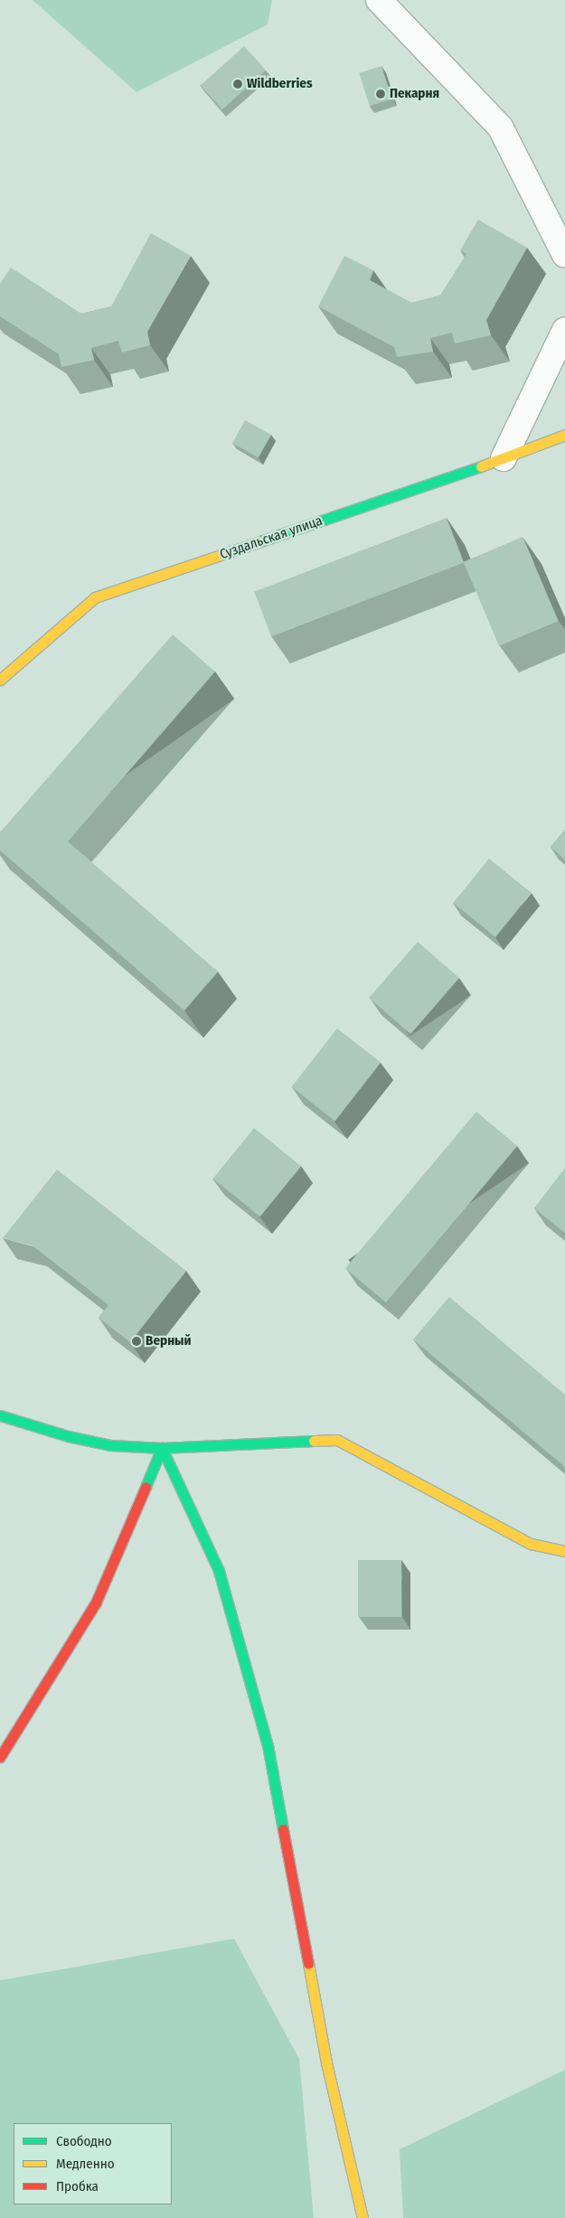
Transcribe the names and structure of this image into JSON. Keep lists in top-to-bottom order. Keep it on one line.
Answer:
{"streets":{"street":["Суздальская улица"]},"places":["Wildberries","Пекарня","Верный"],"legend":["Свободно","Медленно","Пробка"]}
